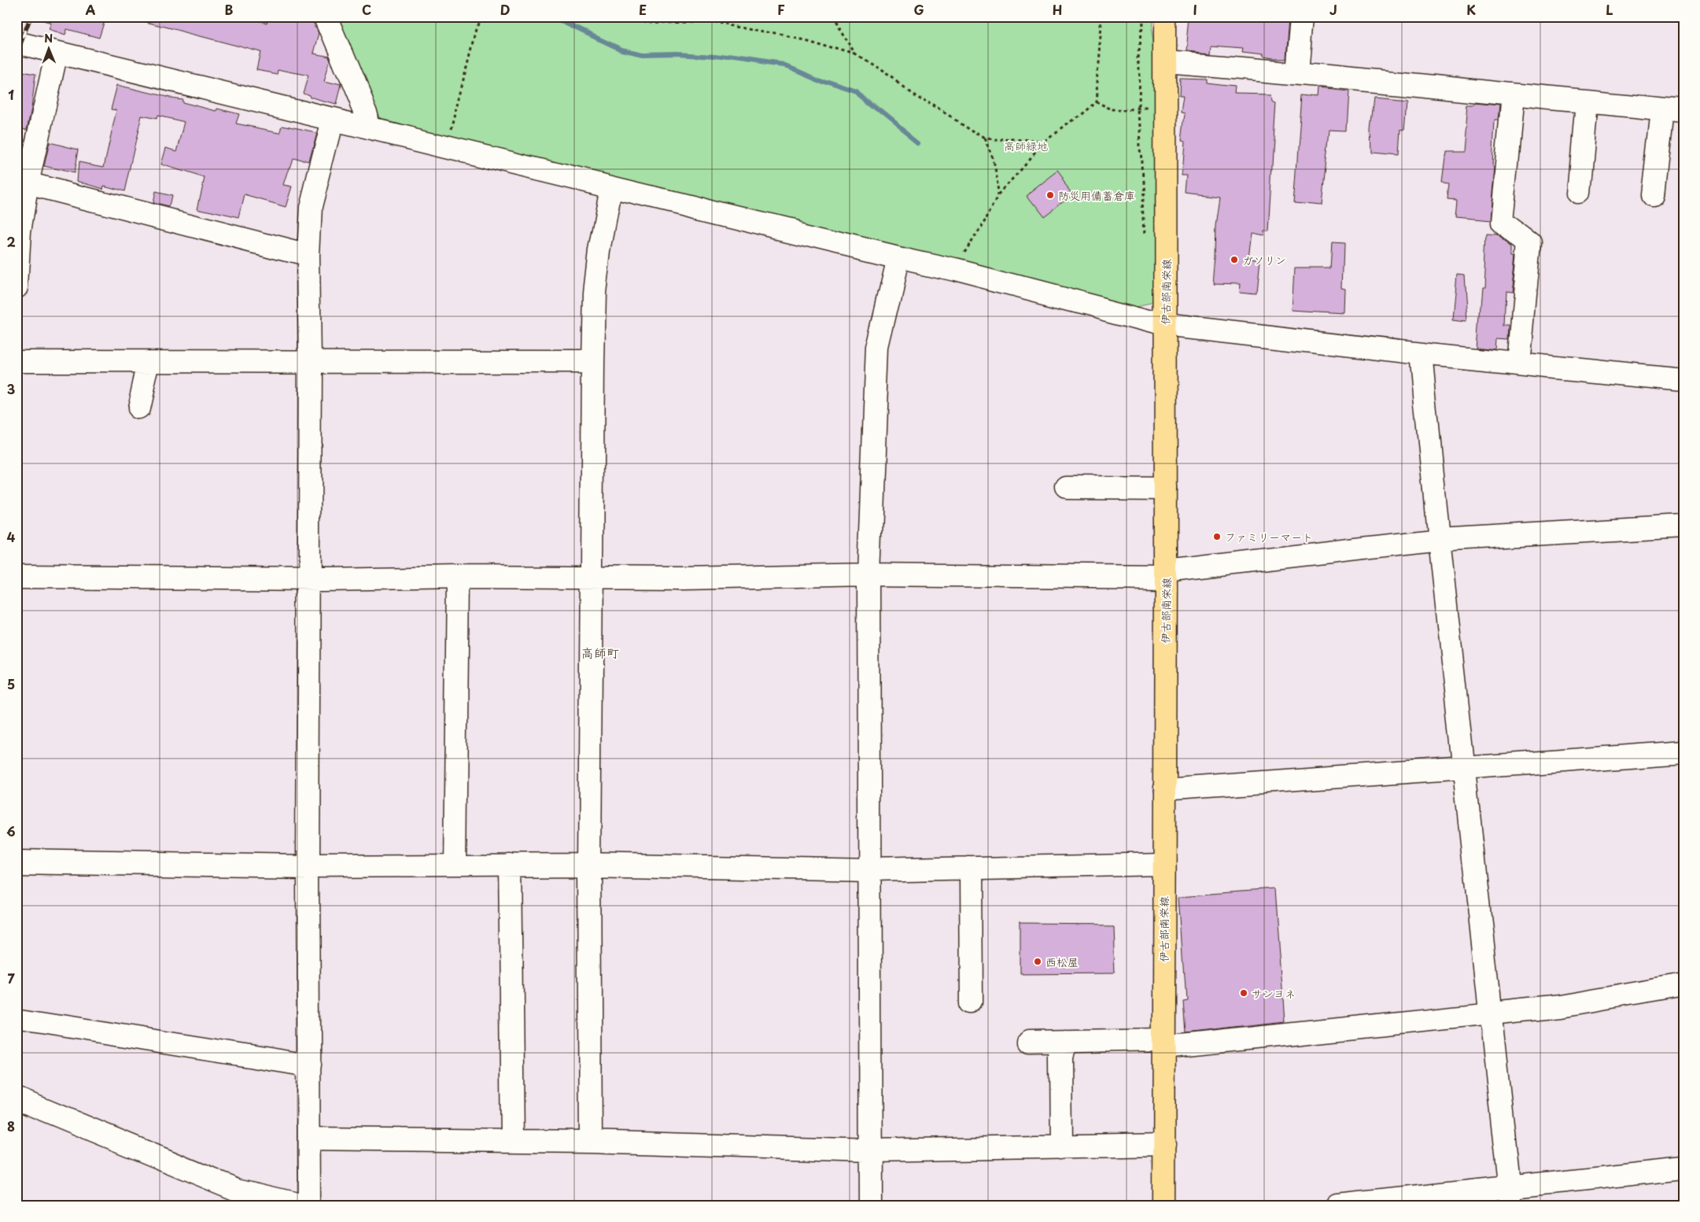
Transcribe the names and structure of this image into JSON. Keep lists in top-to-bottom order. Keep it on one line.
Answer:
{"streets":{"main road":["伊古部南栄線"]},"districts":["高師町"],"parks":["高師緑地"],"places":["防災用備蓄倉庫","ガソリン","ファミリーマート","西松屋","サンヨネ"],"north":"top","grid":{"columns":["A","B","C","D","E","F","G","H","I","J","K","L"],"rows":["1","2","3","4","5","6","7","8"]}}
